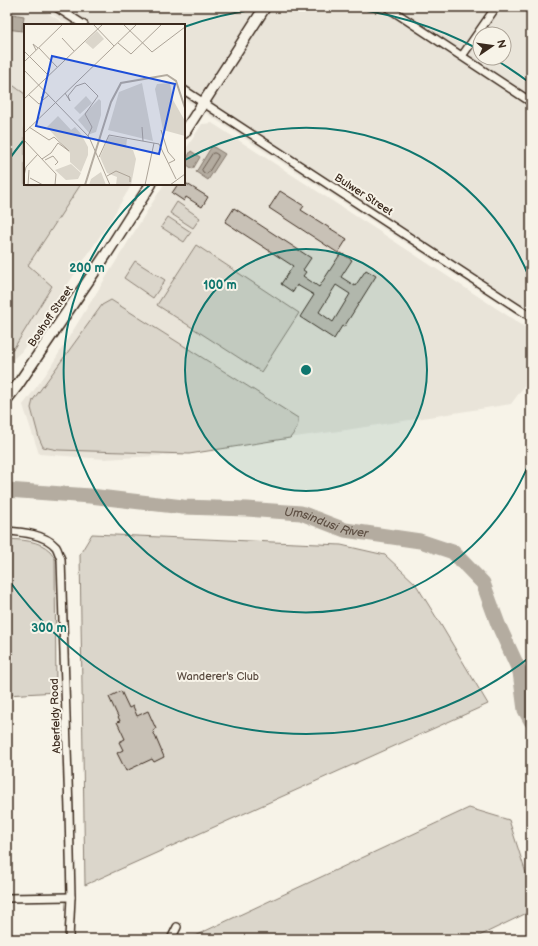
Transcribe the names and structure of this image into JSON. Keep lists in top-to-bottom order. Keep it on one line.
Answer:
{"streets":{"main road":["Boshoff Street"],"street":["Bulwer Street","Aberfeldy Road"]},"water":["Umsindusi River"],"parks":["Wanderer's Club"],"north":"right","rings":["200 m","100 m","300 m"]}
